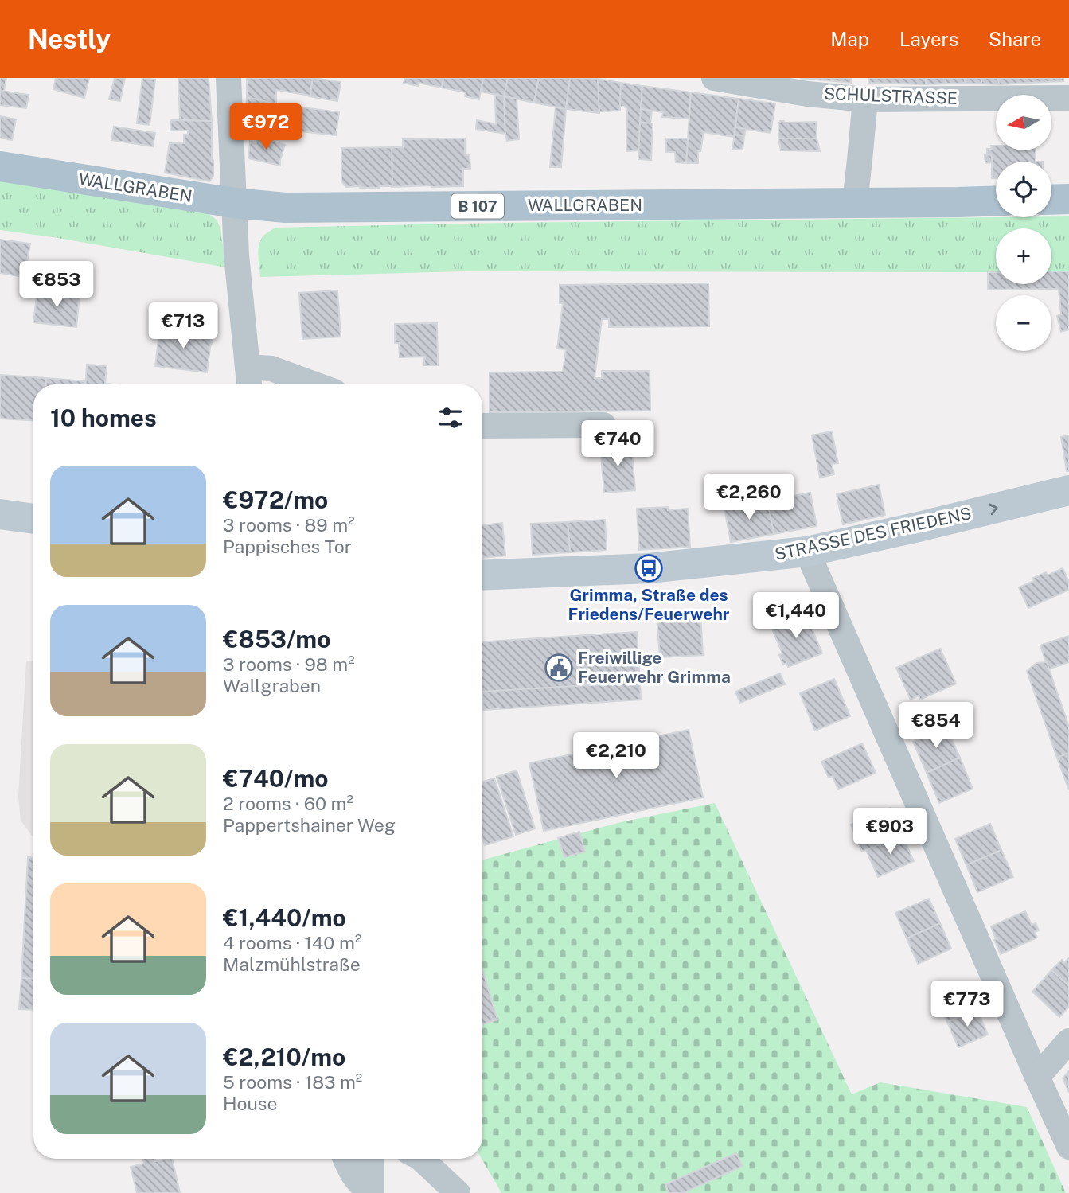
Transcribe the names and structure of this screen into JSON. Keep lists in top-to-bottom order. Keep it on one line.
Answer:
{"streets":{"main road":["WALLGRABEN","B 107"],"street":["SCHULSTRASSE","STRASSE DES FRIEDENS"]},"one_way":["STRASSE DES FRIEDENS"],"places":{"bus stop":["Grimma, Straße des Friedens/Feuerwehr"],"public building":["Freiwillige Feuerwehr Grimma"]},"north":"left","page":{"header":"Nestly","nav":["Map","Layers","Share"],"map_buttons":["+","−"],"price":["€972","€853","€713","€740","€2,260","€1,440","€854","€2,210","€903","€773"],"heading":"10 homes","list":[{"name":"€972/mo","note":"3 rooms · 89 m² · Pappisches Tor"},{"name":"€853/mo","note":"3 rooms · 98 m² · Wallgraben"},{"name":"€740/mo","note":"2 rooms · 60 m² · Pappertshainer Weg"},{"name":"€1,440/mo","note":"4 rooms · 140 m² · Malzmühlstraße"},{"name":"€2,210/mo","note":"5 rooms · 183 m² · House"}]}}
